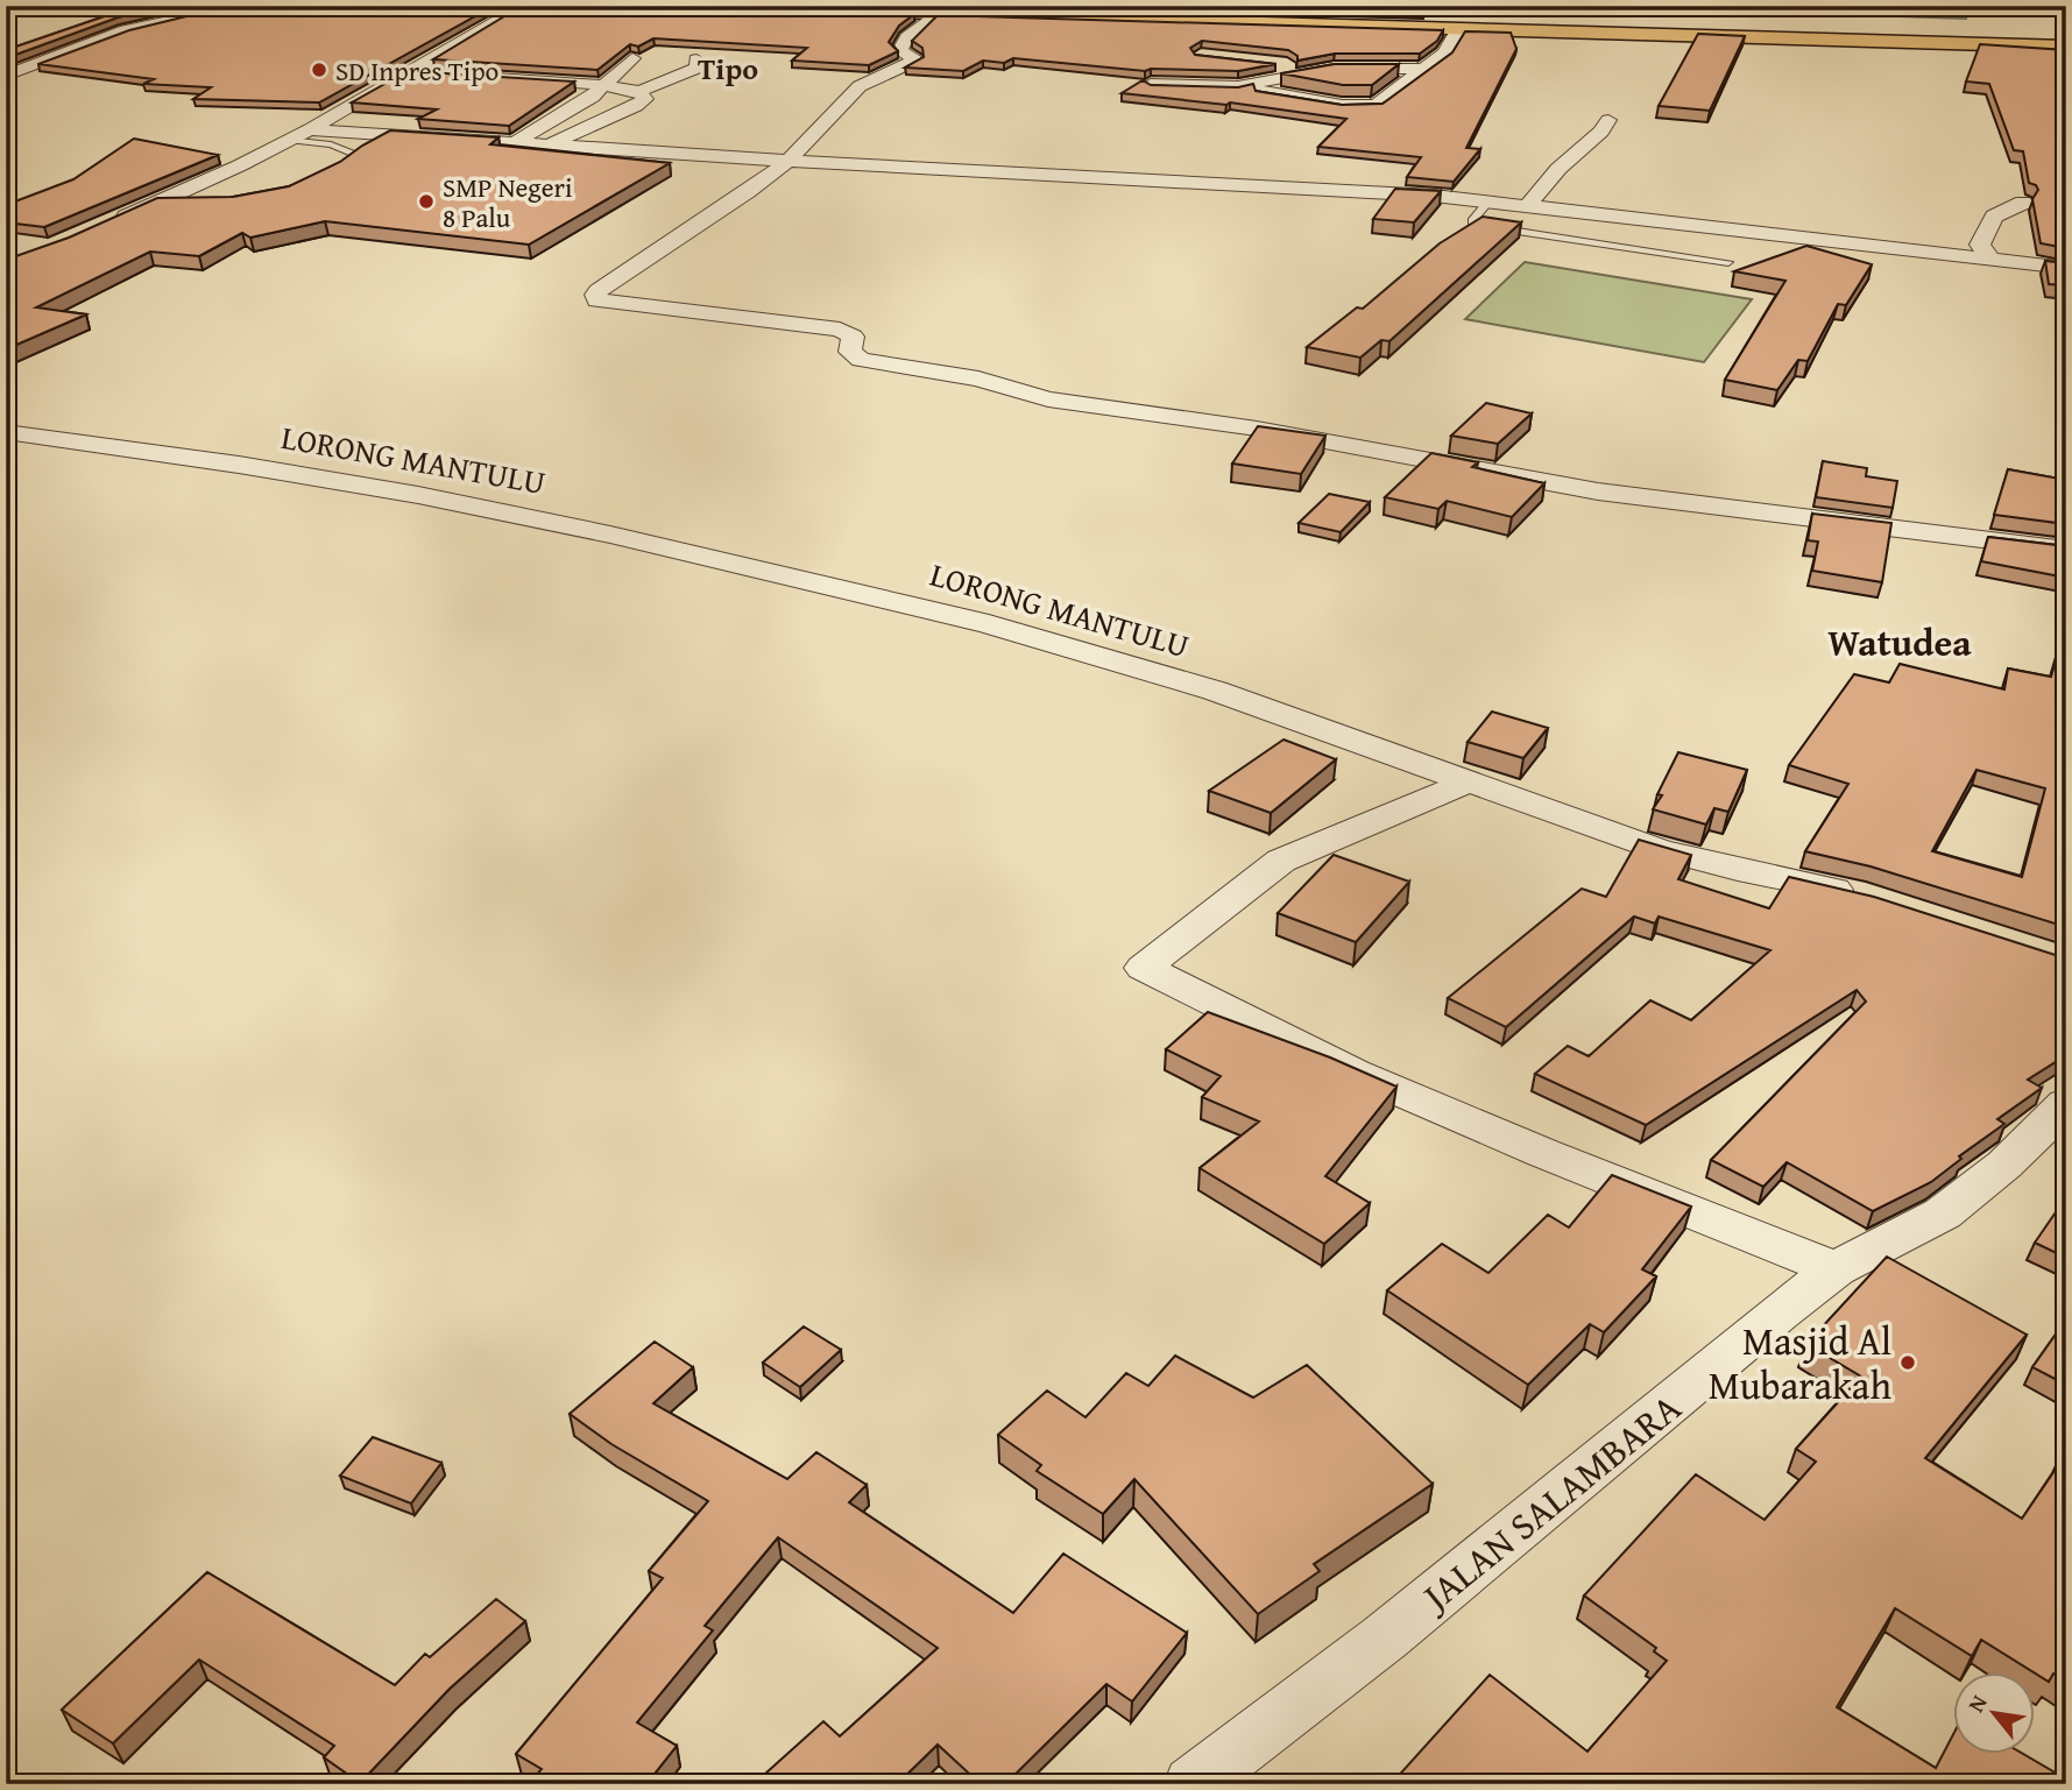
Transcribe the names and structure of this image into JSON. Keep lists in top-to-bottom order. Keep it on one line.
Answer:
{"streets":{"street":["LORONG MANTULU","JALAN SALAMBARA"]},"districts":["Tipo","Watudea"],"places":["SD Inpres Tipo","SMP Negeri 8 Palu","Masjid Al Mubarakah"],"north":"top left"}
